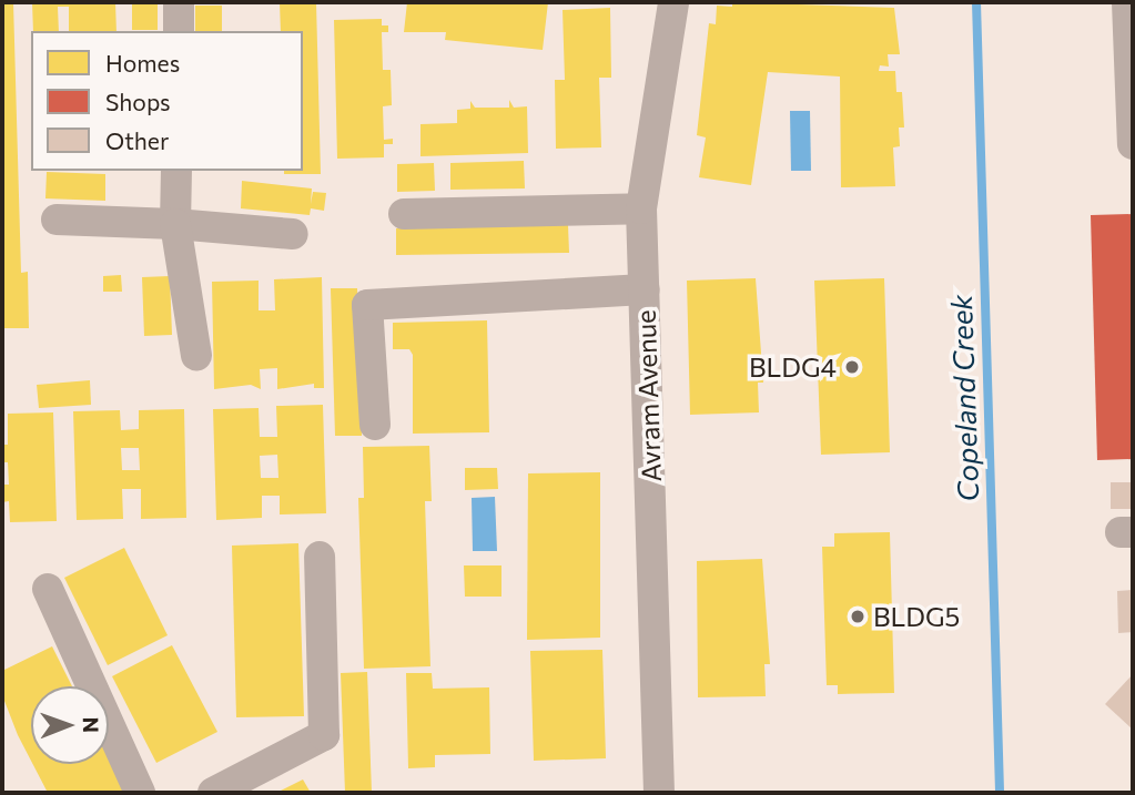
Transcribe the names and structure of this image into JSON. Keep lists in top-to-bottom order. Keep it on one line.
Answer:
{"streets":{"street":["Avram Avenue"]},"water":["Copeland Creek"],"places":["BLDG4","BLDG5"],"legend":["Homes","Shops","Other"],"north":"right"}
